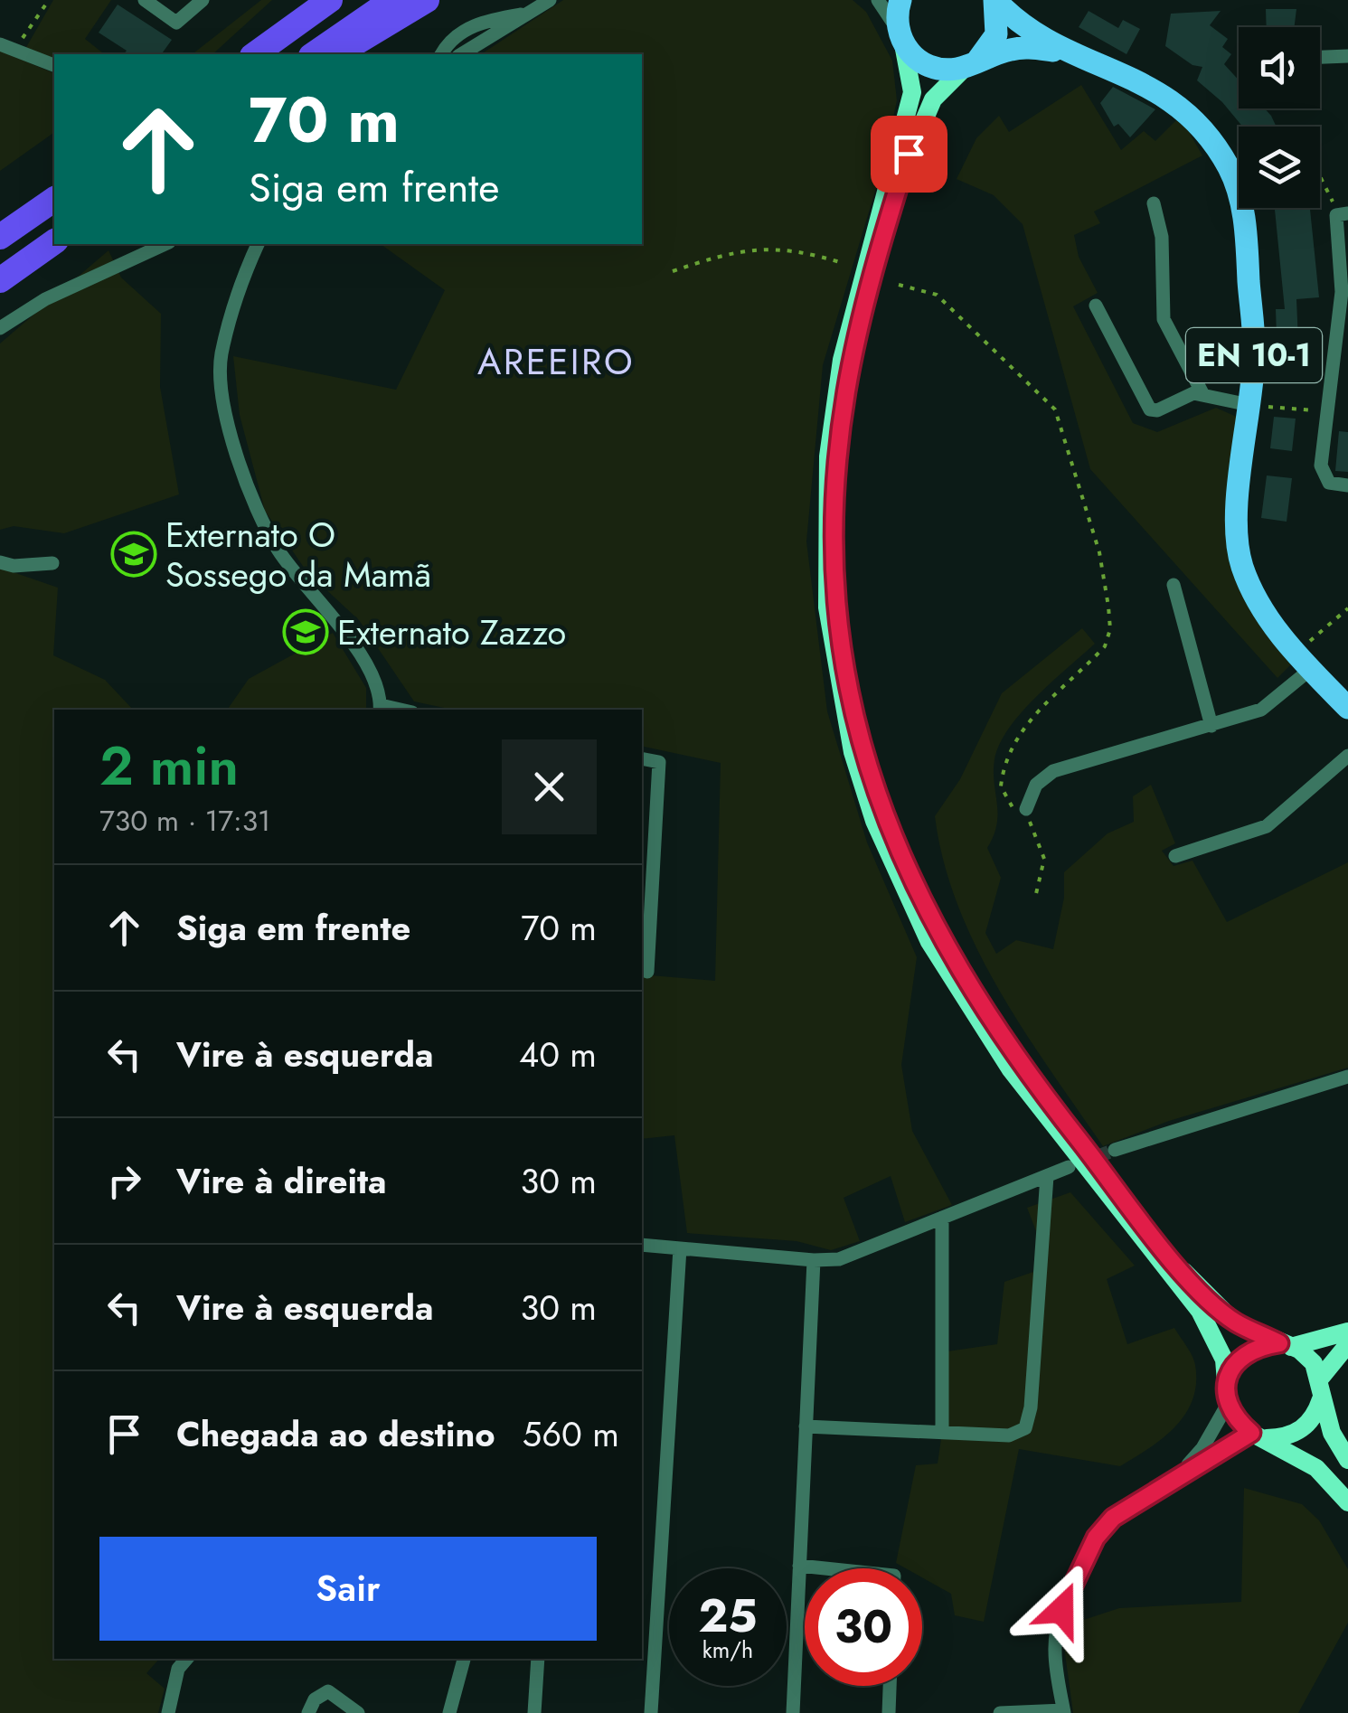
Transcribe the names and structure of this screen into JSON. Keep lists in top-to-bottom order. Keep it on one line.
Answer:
{"streets":{"main road":["EN 10-1"]},"districts":["AREEIRO"],"places":{"school or university":["Externato O Sossego da Mamã","Externato Zazzo"]},"page":{"turn":["70 m","Siga em frente"],"heading":["2 min","730 m · 17:31"],"list":[{"name":"Siga em frente","value":"70 m"},{"name":"Vire à esquerda","value":"40 m"},{"name":"Vire à direita","value":"30 m"},{"name":"Vire à esquerda","value":"30 m"},{"name":"Chegada ao destino","value":"560 m"}],"buttons":"Sair","speed":"25 km/h","limit":"30"}}
